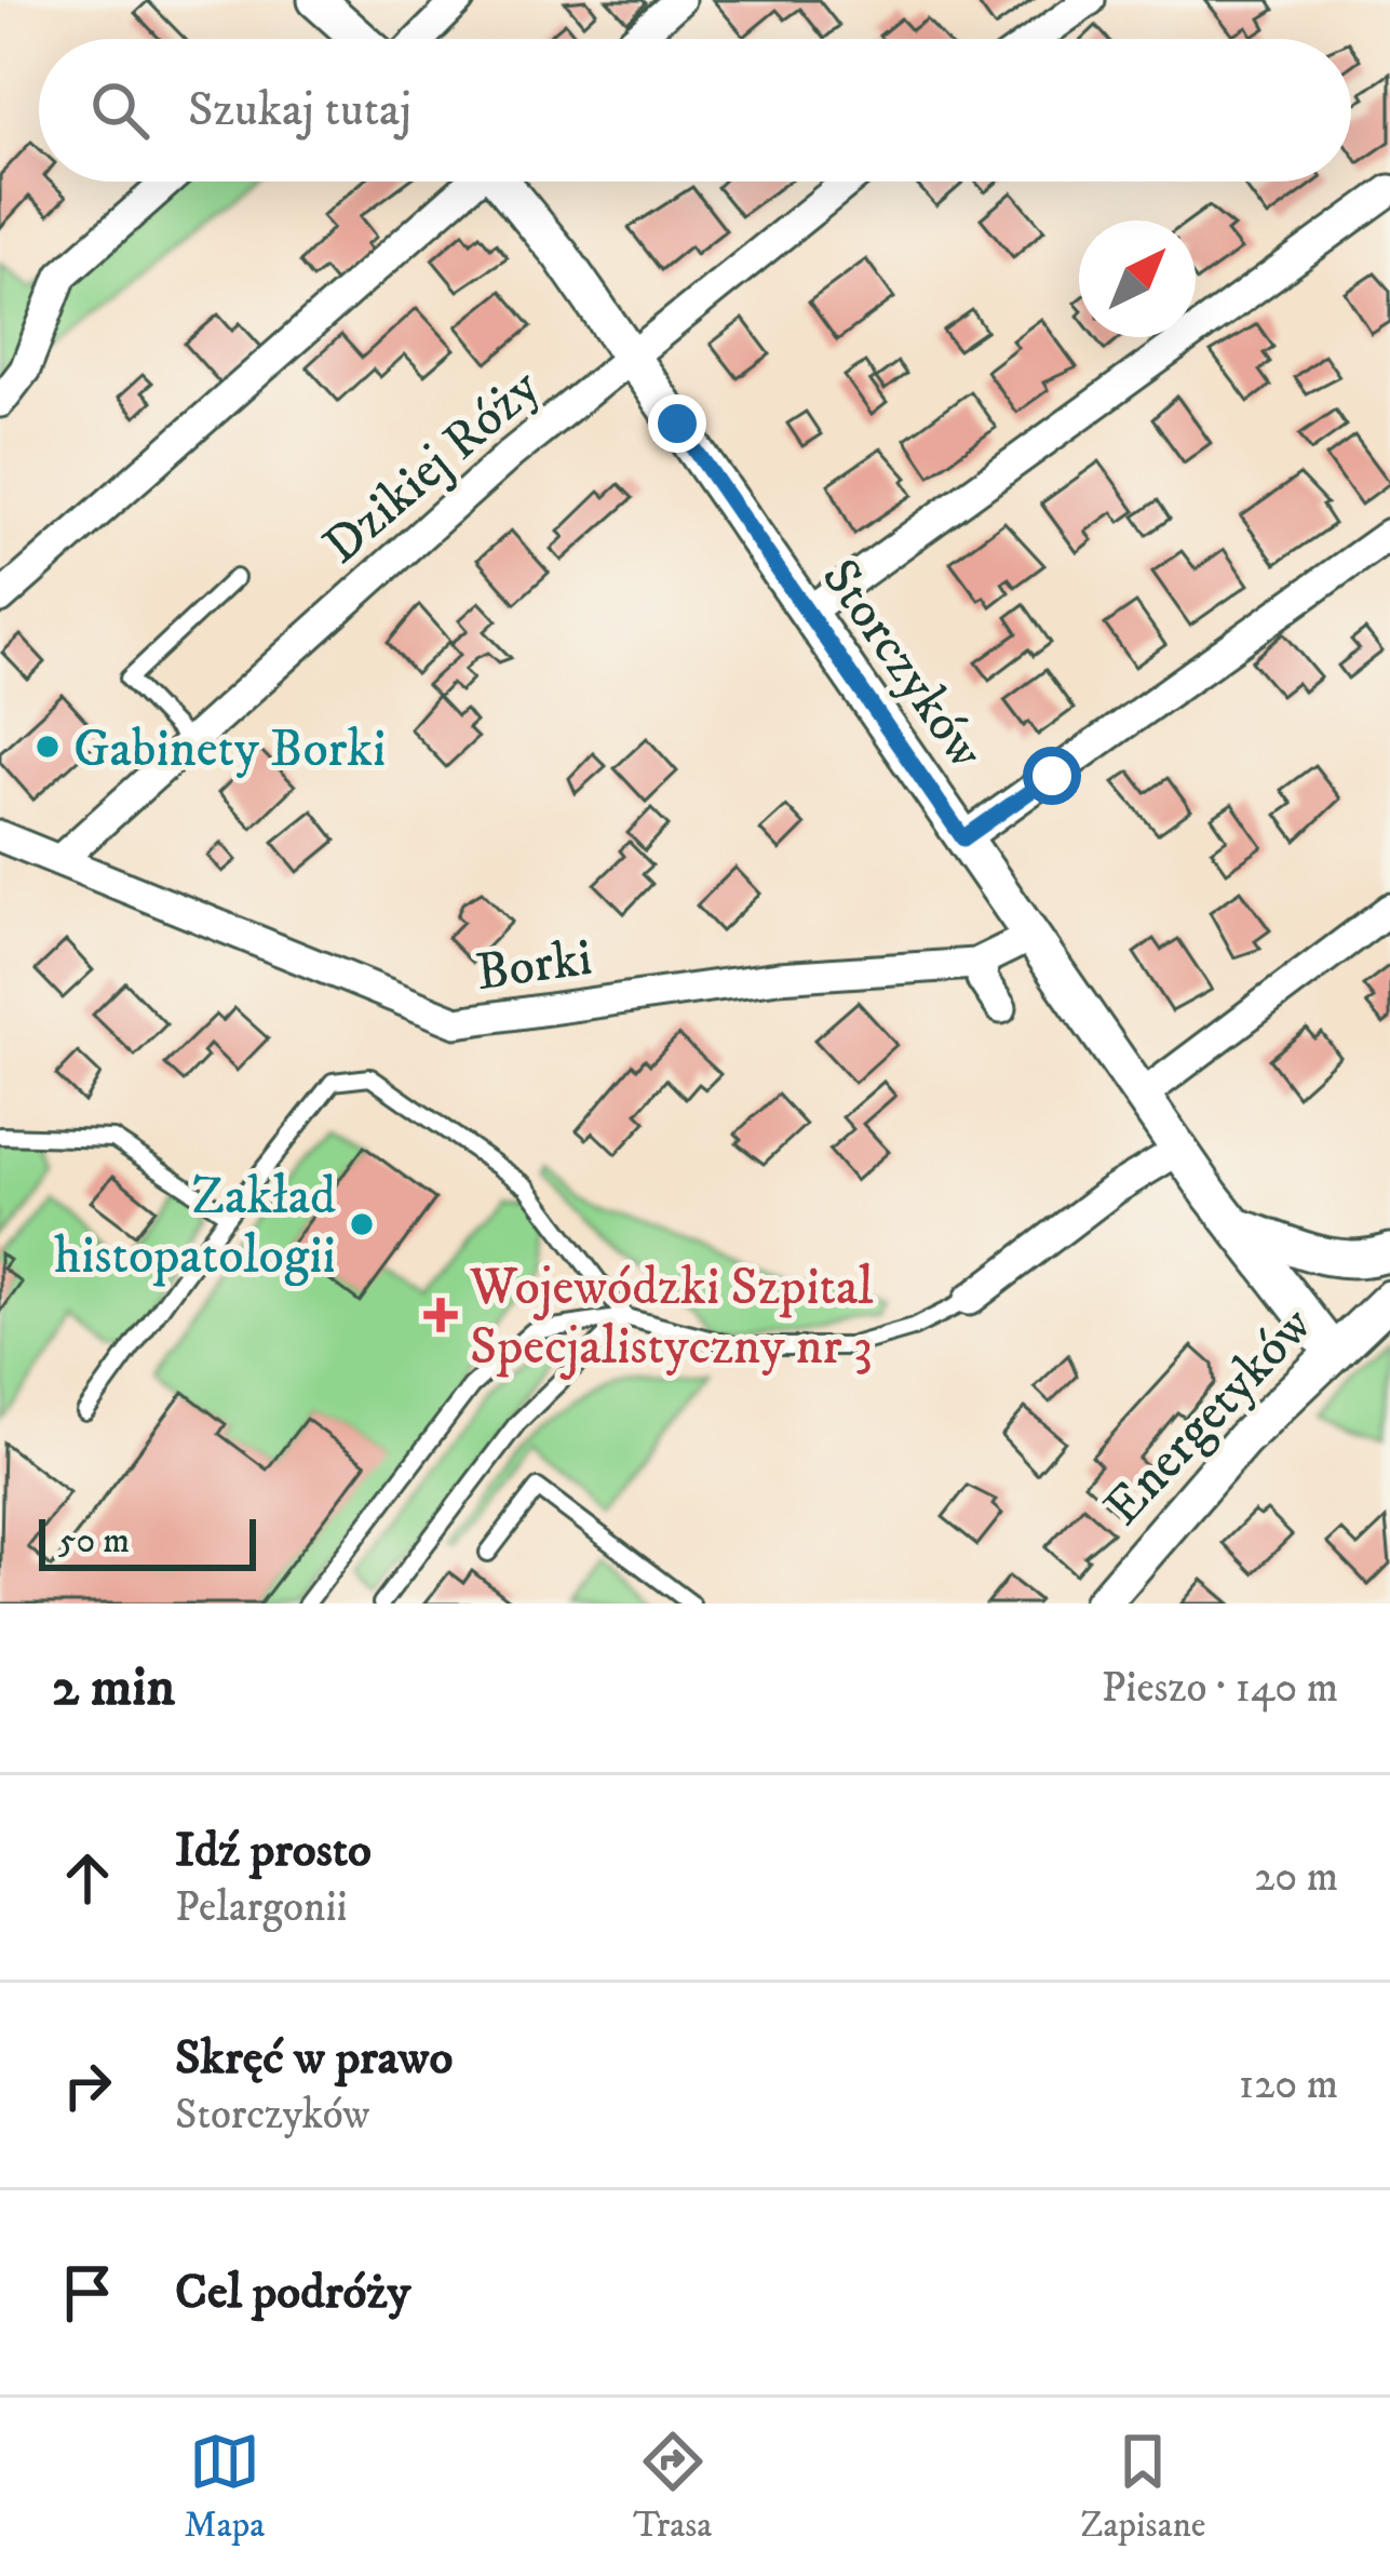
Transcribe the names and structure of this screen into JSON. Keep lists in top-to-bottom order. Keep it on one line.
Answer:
{"streets":{"street":["Dzikiej Róży","Storczyków","Borki","Energetyków"]},"crossings":[["Dzikiej Róży","Storczyków"],["Dzikiej Róży","Borki"],["Storczyków","Borki"],["Storczyków","Energetyków"]],"places":{"other":["Gabinety Borki","Zakład histopatologii"],"health":["Wojewódzki Szpital Specjalistyczny nr 3"]},"scale_bar":"50 m","north":"top right","page":{"search":"Szukaj tutaj","scale":"50 m","heading":["2 min","Pieszo · 140 m"],"list":[["Idź prosto","Pelargonii","20 m"],["Skręć w prawo","Storczyków","120 m"],"Cel podróży"],"nav":["Mapa","Trasa","Zapisane"]}}
